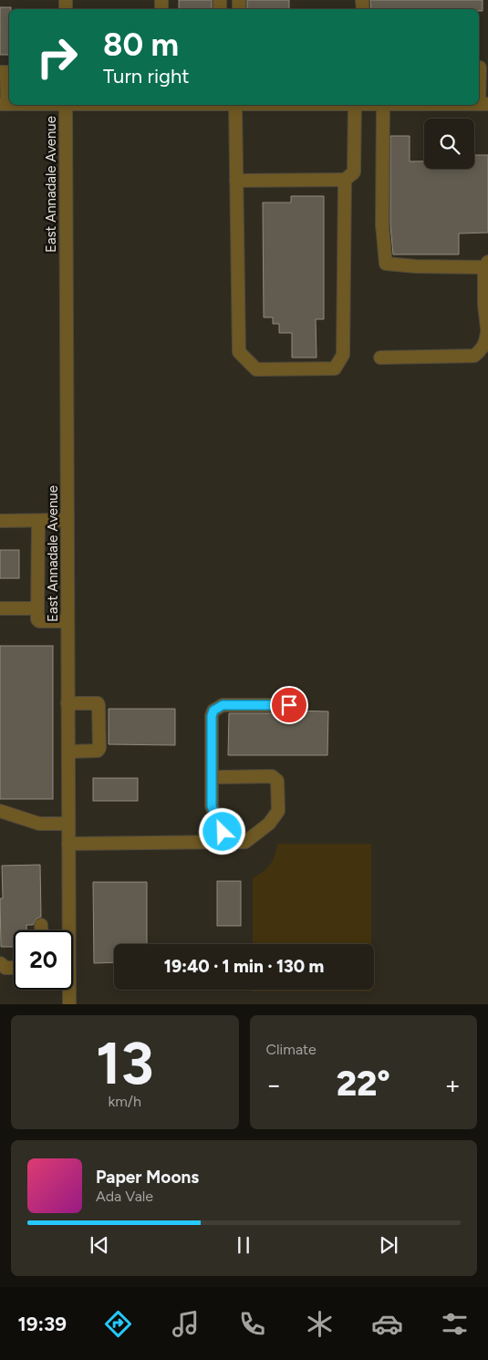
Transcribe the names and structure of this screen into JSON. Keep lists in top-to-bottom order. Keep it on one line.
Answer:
{"streets":{"street":["East Annadale Avenue"]},"page":{"turn":["80 m","Turn right"],"limit":"20","trip":"19:40 · 1 min · 130 m","tile":[["13","km/h"],"Climate"],"heat":["−","22°","+"],"song":["Paper Moons","Ada Vale"],"tabs":"19:39"}}
